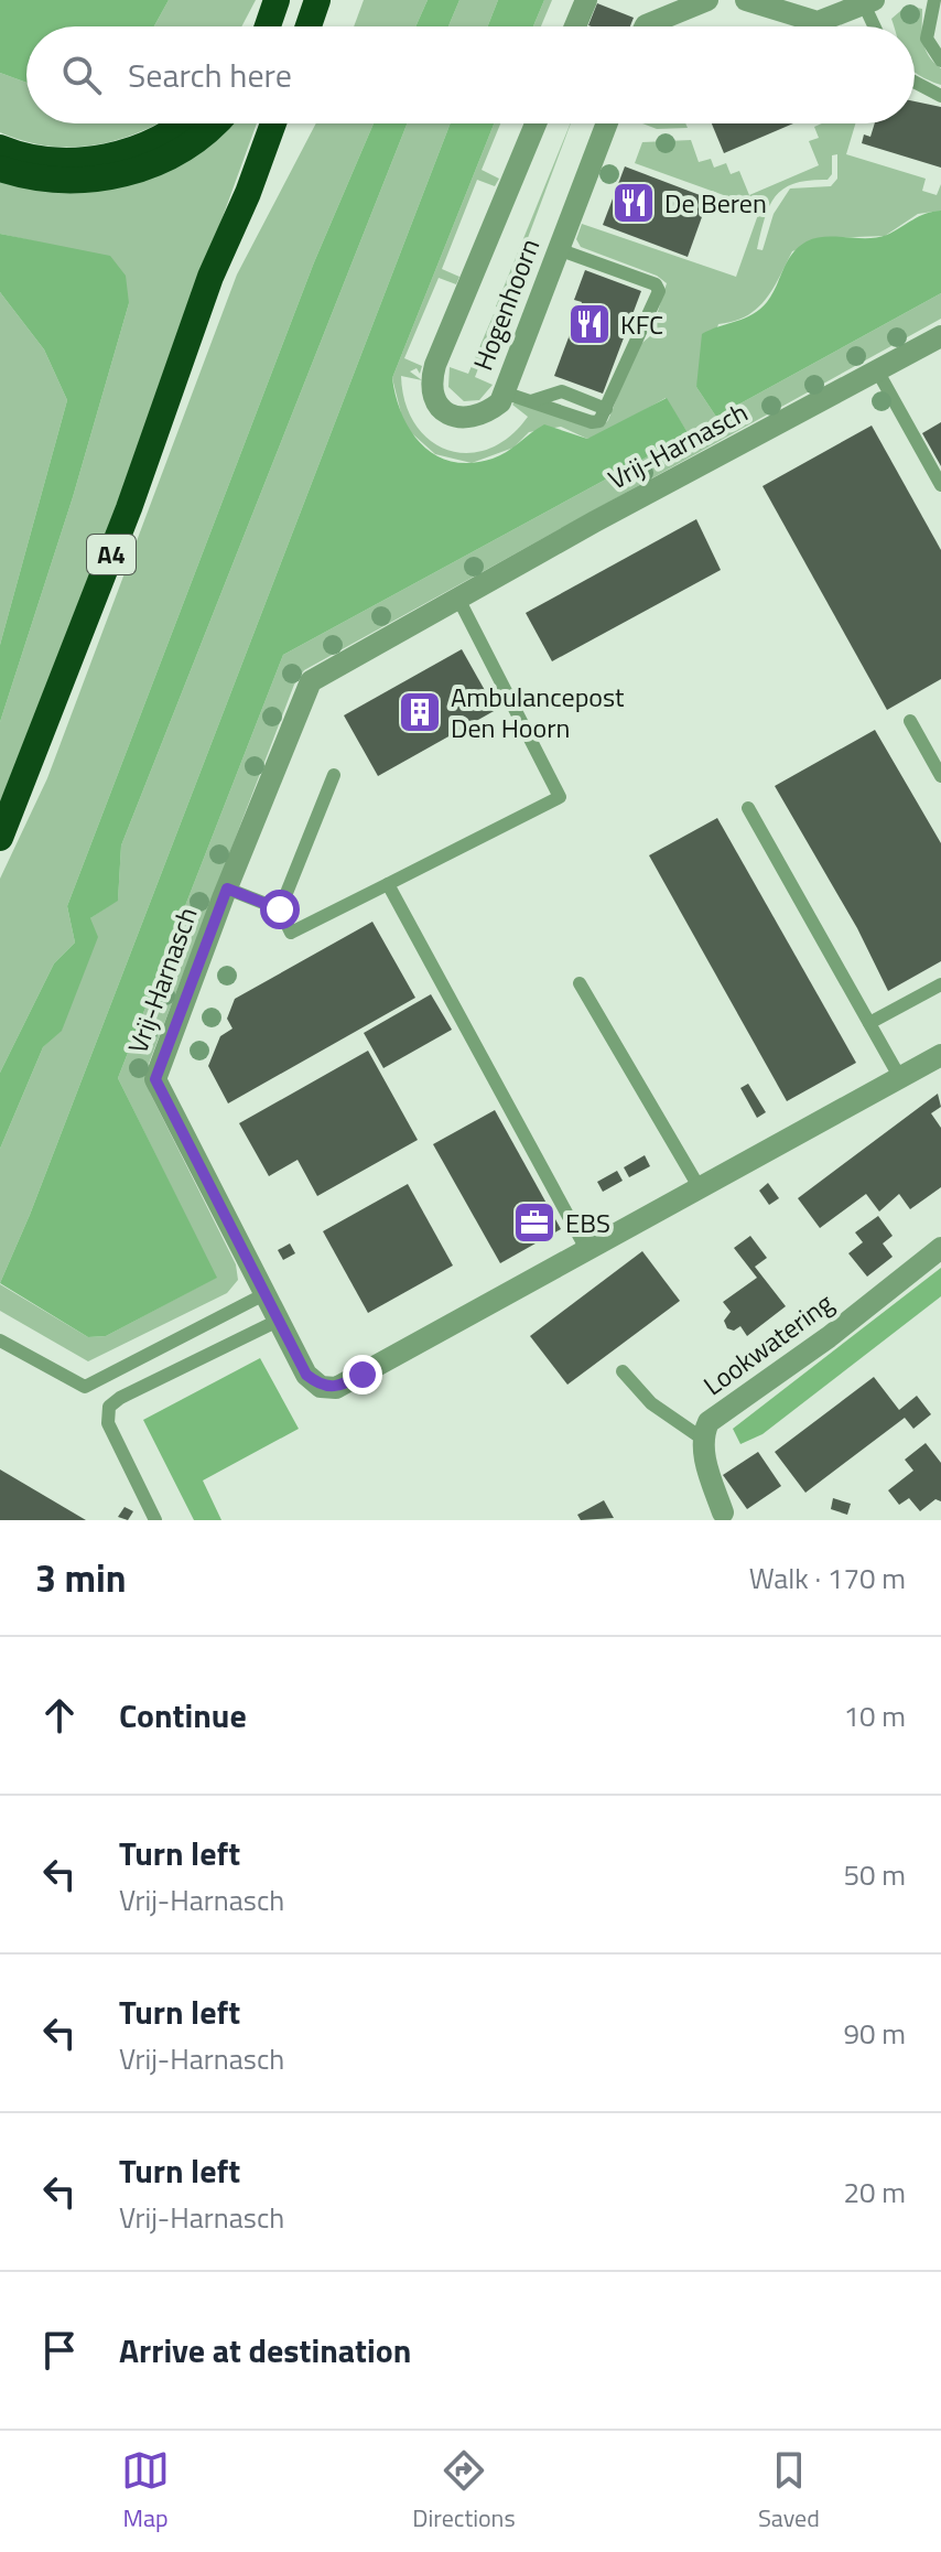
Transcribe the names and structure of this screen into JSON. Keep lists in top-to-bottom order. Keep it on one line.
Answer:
{"streets":{"highway":["A4"],"street":["Hogenhoorn","Vrij-Harnasch","Lookwatering"]},"places":{"restaurant":["De Beren","KFC"],"building":["Ambulancepost Den Hoorn"],"office":["EBS"]},"page":{"search":"Search here","heading":["3 min","Walk · 170 m"],"list":[["Continue","10 m"],["Turn left","Vrij-Harnasch","50 m"],["Turn left","Vrij-Harnasch","90 m"],["Turn left","Vrij-Harnasch","20 m"],"Arrive at destination"],"nav":["Map","Directions","Saved"]}}
